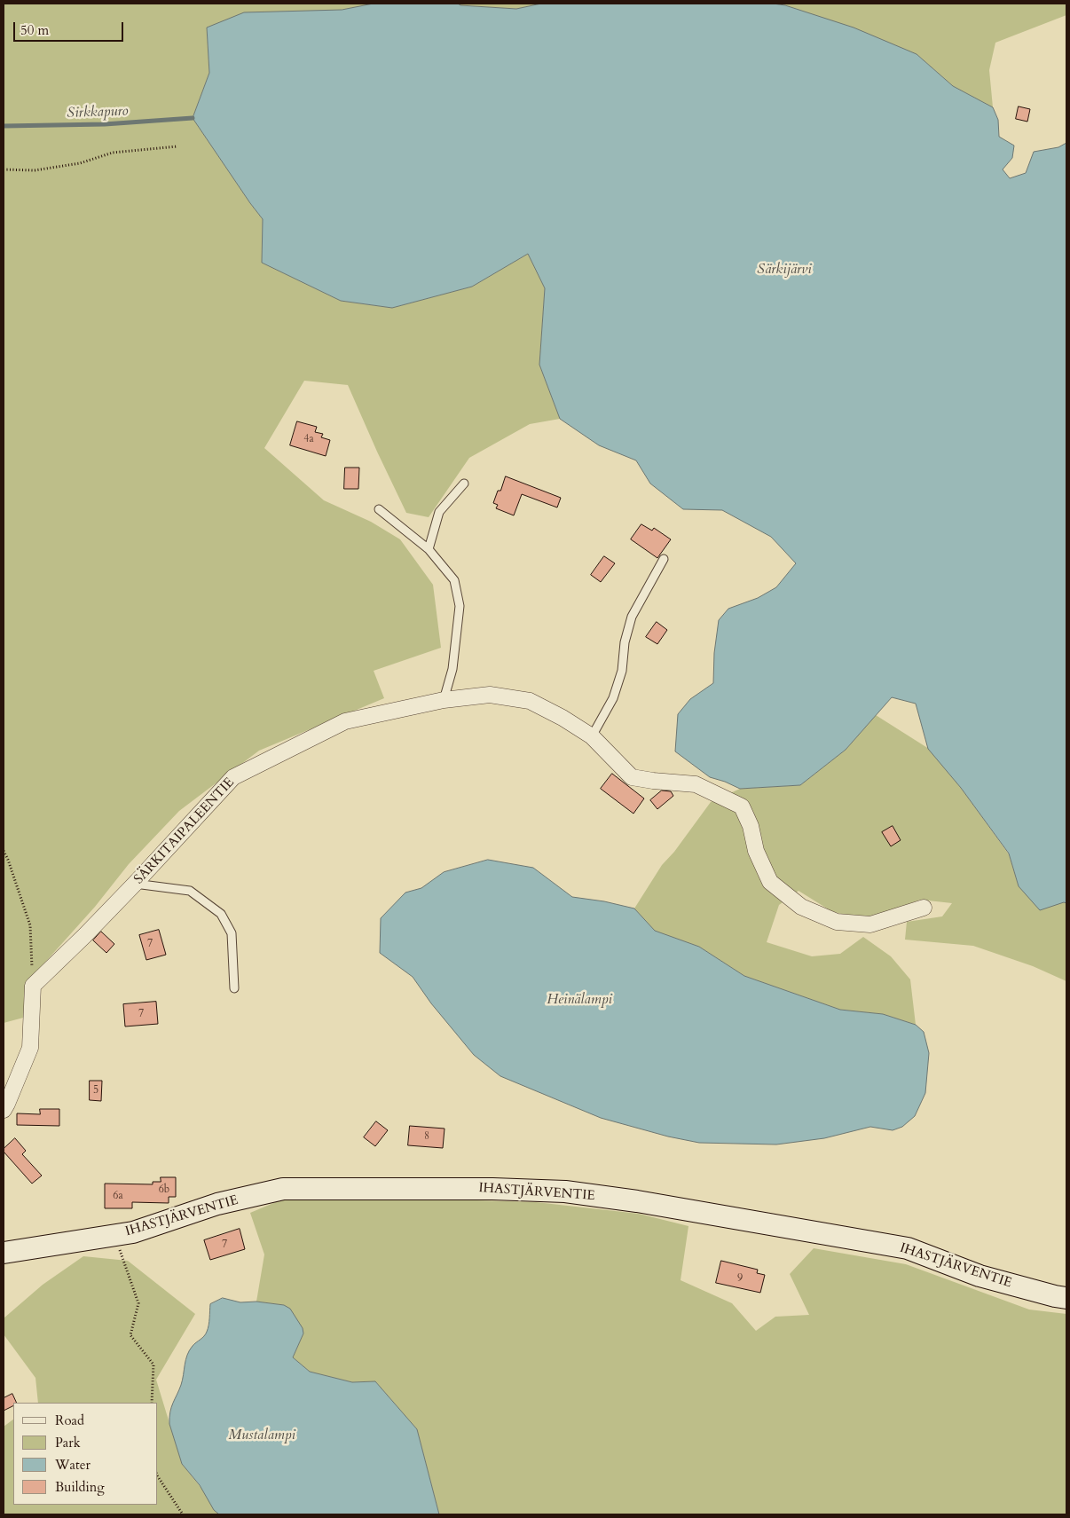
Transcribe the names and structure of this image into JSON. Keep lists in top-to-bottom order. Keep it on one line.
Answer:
{"streets":{"street":["SÄRKITAIPALEENTIE","IHASTJÄRVENTIE"]},"water":["Sirkkapuro","Särkijärvi","Heinälampi","Mustalampi"],"house_numbers":["4a","7","7","5","8","6b","6a","7","9"],"legend":["Road","Park","Water","Building"],"scale_bar":"50 m"}
